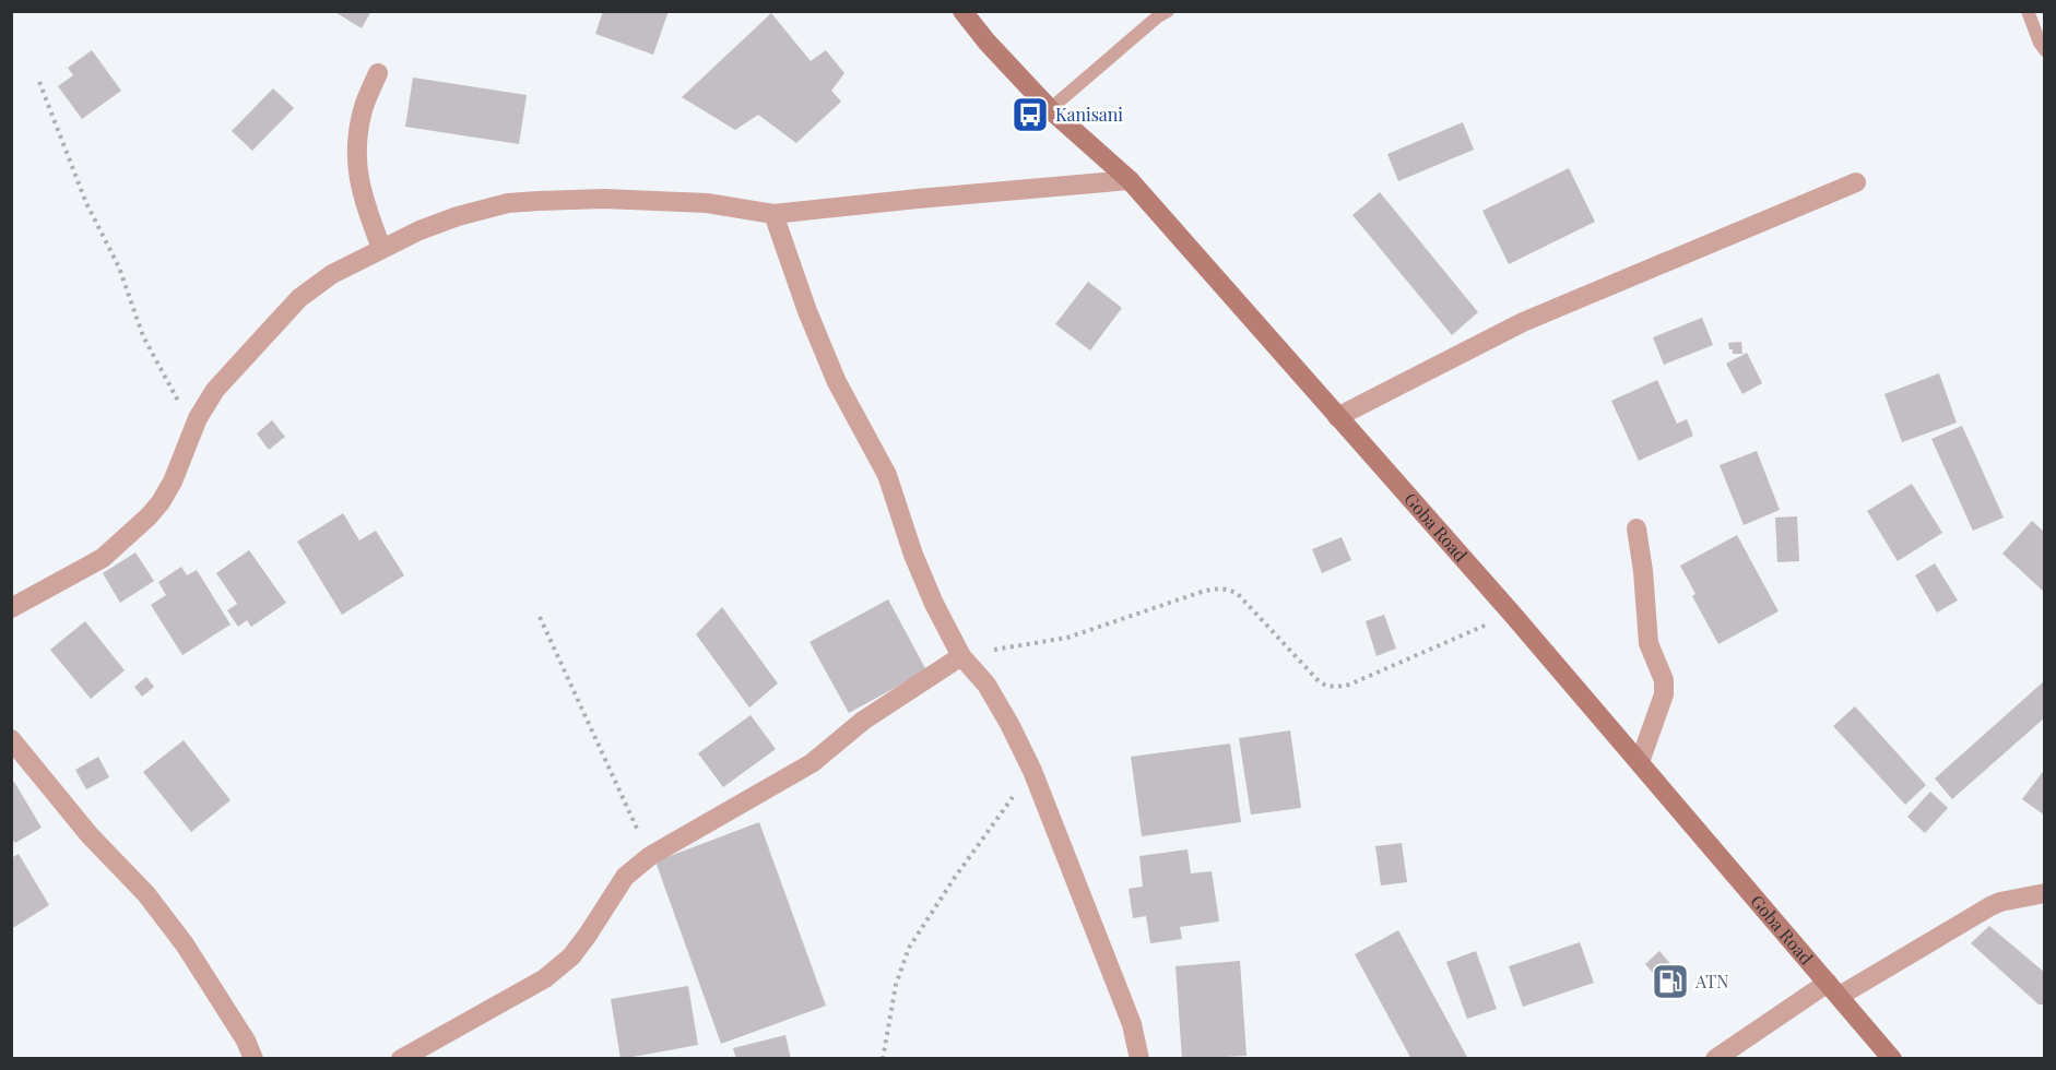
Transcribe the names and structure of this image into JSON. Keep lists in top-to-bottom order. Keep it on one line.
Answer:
{"streets":{"main road":["Goba Road"]},"places":{"bus stop":["Kanisani"],"fuel station":["ATN"]}}
